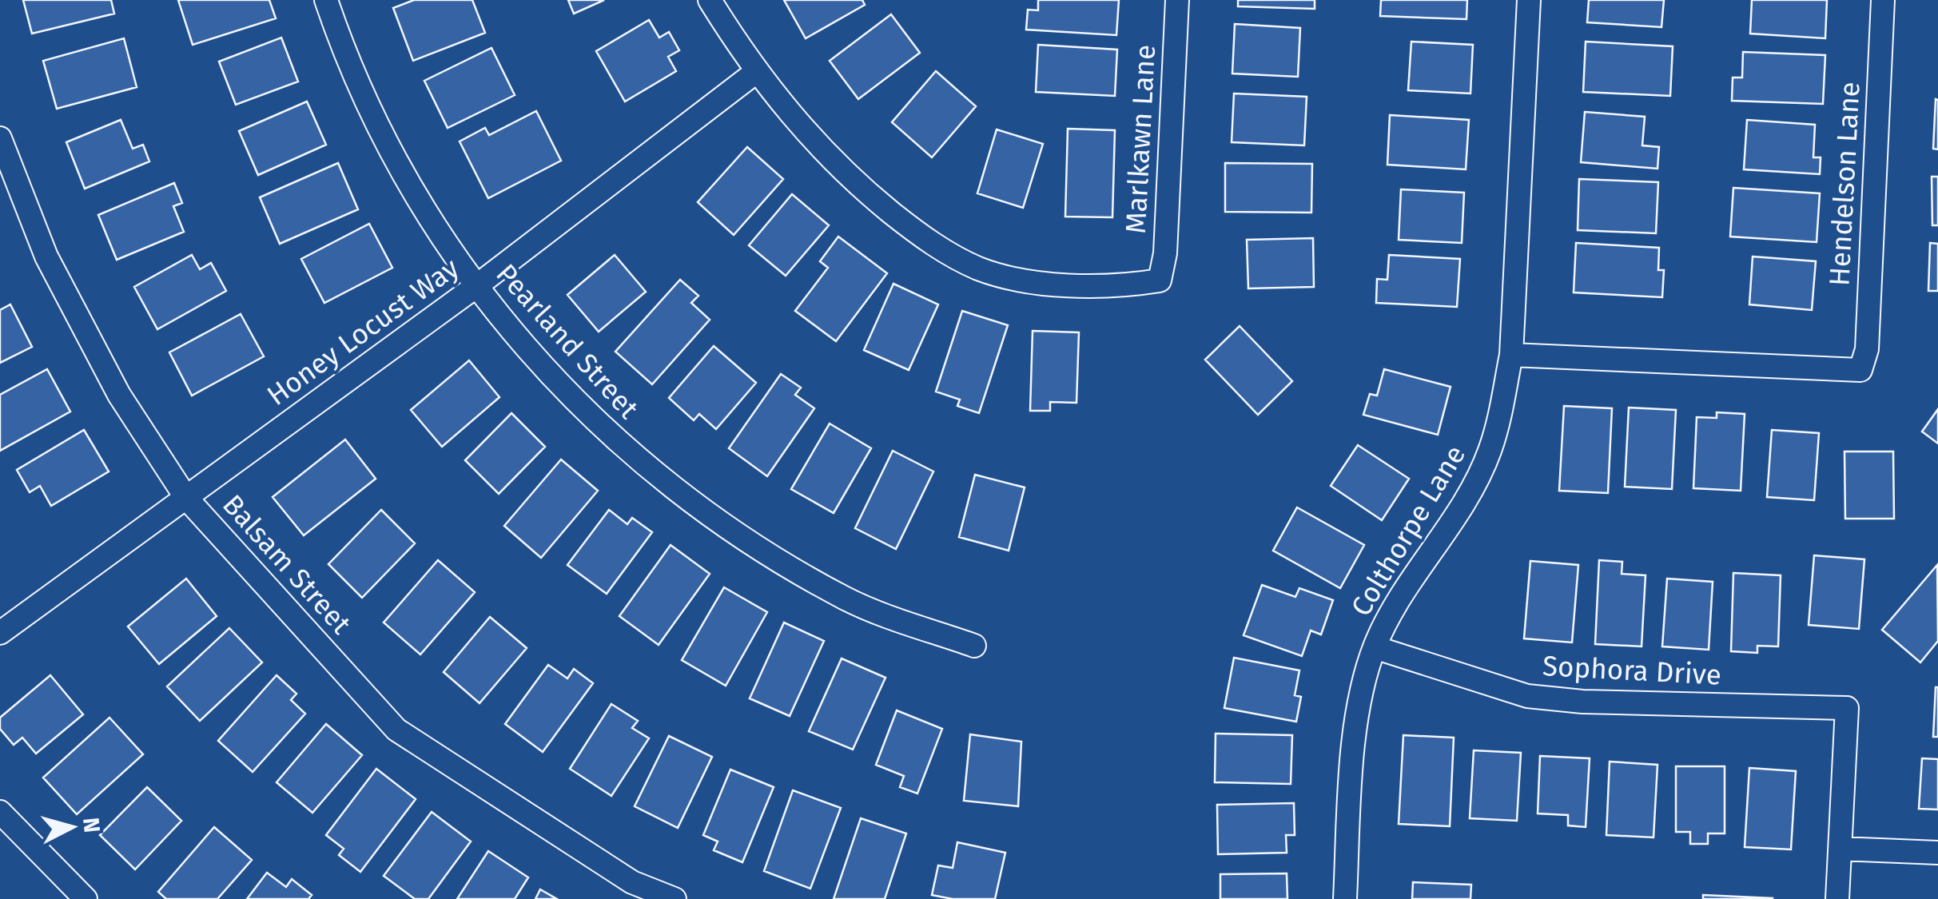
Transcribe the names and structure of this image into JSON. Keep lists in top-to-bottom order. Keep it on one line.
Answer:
{"streets":{"street":["Marlkawn Lane","Hendelson Lane","Honey Locust Way","Pearland Street","Colthorpe Lane","Balsam Street","Sophora Drive"]},"crossings":[["Marlkawn Lane","Honey Locust Way"],["Hendelson Lane","Colthorpe Lane"],["Honey Locust Way","Pearland Street"],["Honey Locust Way","Balsam Street"],["Colthorpe Lane","Sophora Drive"]],"north":"right"}
